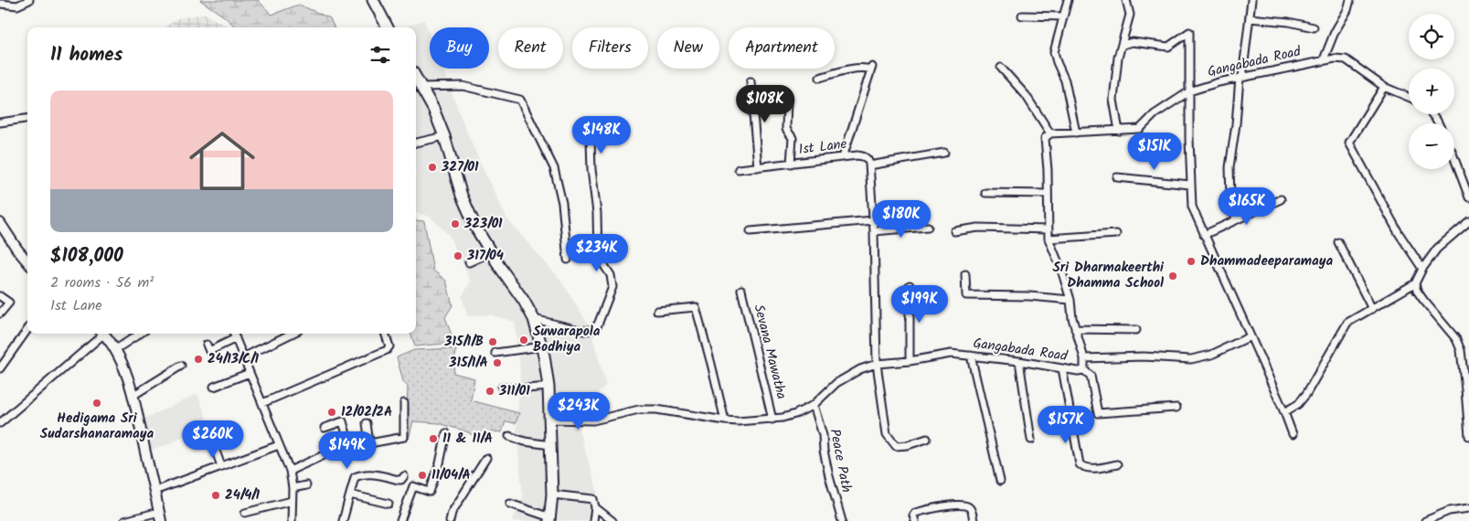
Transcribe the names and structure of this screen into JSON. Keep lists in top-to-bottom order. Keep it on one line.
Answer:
{"streets":{"street":["Gangabada Road","1st Lane","Sevana Mawatha","Peace Path"]},"crossings":[["Gangabada Road","Sevana Mawatha"],["Gangabada Road","Peace Path"]],"places":["327/01","323/01","317/04","Dhammadeeparamaya","Sri Dharmakeerthi Dhamma School","Suwarapola Bodhiya","315/1/B","24/13/C/1","315/1/A","311/01","Hedigama Sri Sudarshanaramaya","12/02/2A","11 & 11/A","11/04/A","24/4/1"],"page":{"map_buttons":["+","−"],"chip":["Buy","Rent","Filters","New","Apartment"],"heading":"11 homes","list":[{"name":"$108,000","note":"2 rooms · 56 m² · 1st Lane"}],"price":["$108K","$148K","$151K","$165K","$180K","$234K","$199K","$243K","$157K","$260K","$149K"]}}
